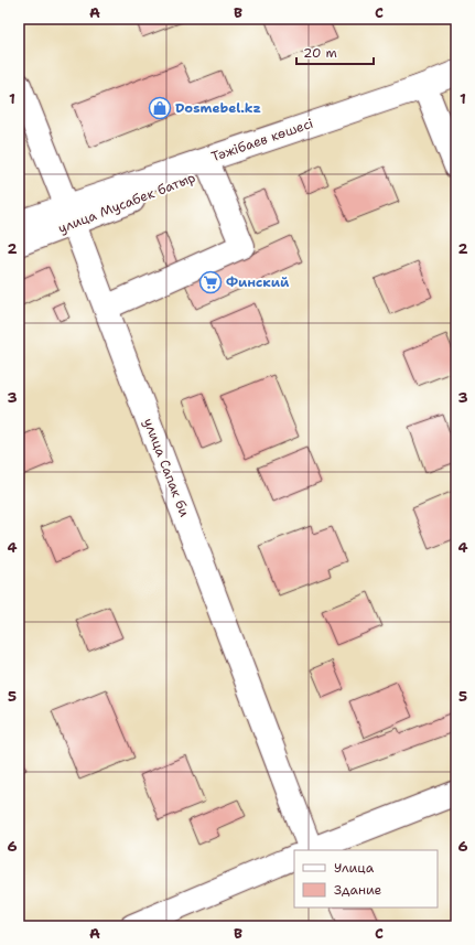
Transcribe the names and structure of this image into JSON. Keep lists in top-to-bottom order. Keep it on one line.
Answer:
{"streets":{"street":["Тәжібаев көшесі","улица Мусабек батыр","улица Сапак би"]},"crossings":[["Тәжібаев көшесі","улица Мусабек батыр"],["улица Мусабек батыр","улица Сапак би"]],"places":{"shop":["Dosmebel.kz"],"supermarket":["Финский"]},"legend":["Улица","Здание"],"scale_bar":"20 m","grid":{"columns":["A","B","C"],"rows":["1","2","3","4","5","6"]}}
